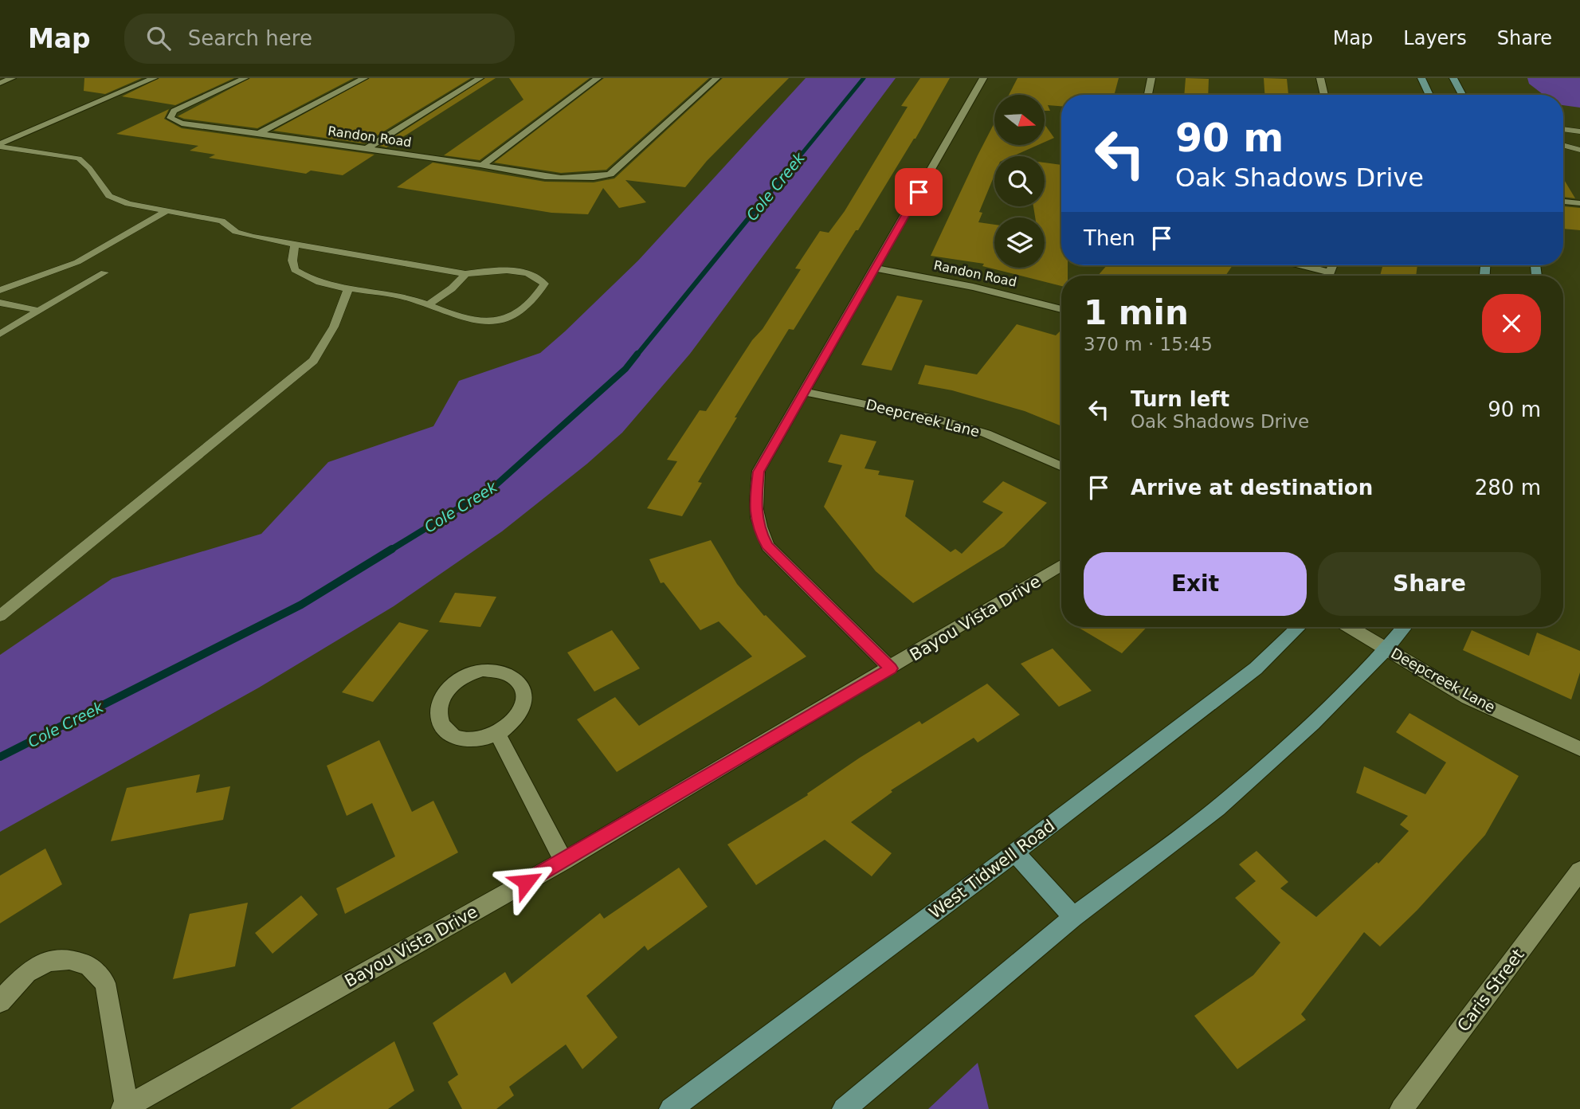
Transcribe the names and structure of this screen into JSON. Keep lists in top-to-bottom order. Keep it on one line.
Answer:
{"streets":{"main road":["West Tidwell Road"],"street":["Randon Road","Deepcreek Lane","Bayou Vista Drive","Caris Street"]},"water":["Cole Creek"],"north":"right","page":{"header":"Map","search":"Search here","nav":["Map","Layers","Share"],"turn":["90 m","Oak Shadows Drive"],"then":"Then","heading":["1 min","370 m · 15:45"],"list":[{"name":"Turn left","note":"Oak Shadows Drive","value":"90 m"},{"name":"Arrive at destination","value":"280 m"}],"buttons":["Exit","Share"]}}
